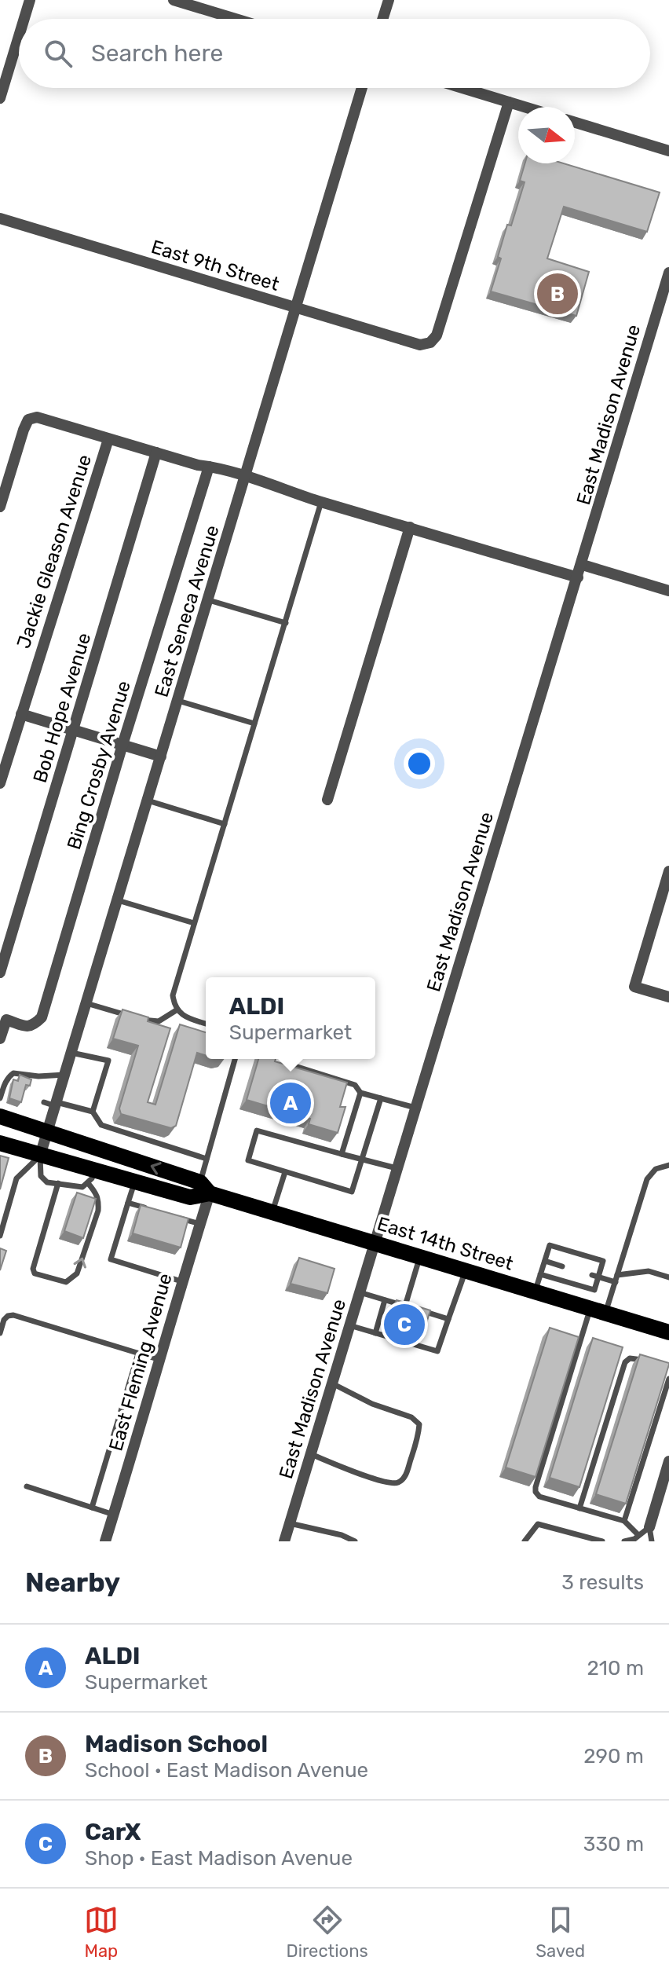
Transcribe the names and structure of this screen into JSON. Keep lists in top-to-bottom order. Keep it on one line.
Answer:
{"streets":{"main road":["East 14th Street"],"street":["East 9th Street","East Madison Avenue","Jackie Gleason Avenue","East Seneca Avenue","Bob Hope Avenue","Bing Crosby Avenue","East Fleming Avenue"]},"crossings":[["East 9th Street","East Seneca Avenue"],["East Madison Avenue","East 14th Street"],["East Seneca Avenue","East 14th Street"],["East 14th Street","East Fleming Avenue"]],"north":"right","page":{"search":"Search here","pins":["B","A","C"],"popup":["ALDI","Supermarket"],"heading":["Nearby","3 results"],"list":[{"mark":"A","name":"ALDI","note":"Supermarket","value":"210 m"},{"mark":"B","name":"Madison School","note":"School · East Madison Avenue","value":"290 m"},{"mark":"C","name":"CarX","note":"Shop · East Madison Avenue","value":"330 m"}],"nav":["Map","Directions","Saved"]}}
